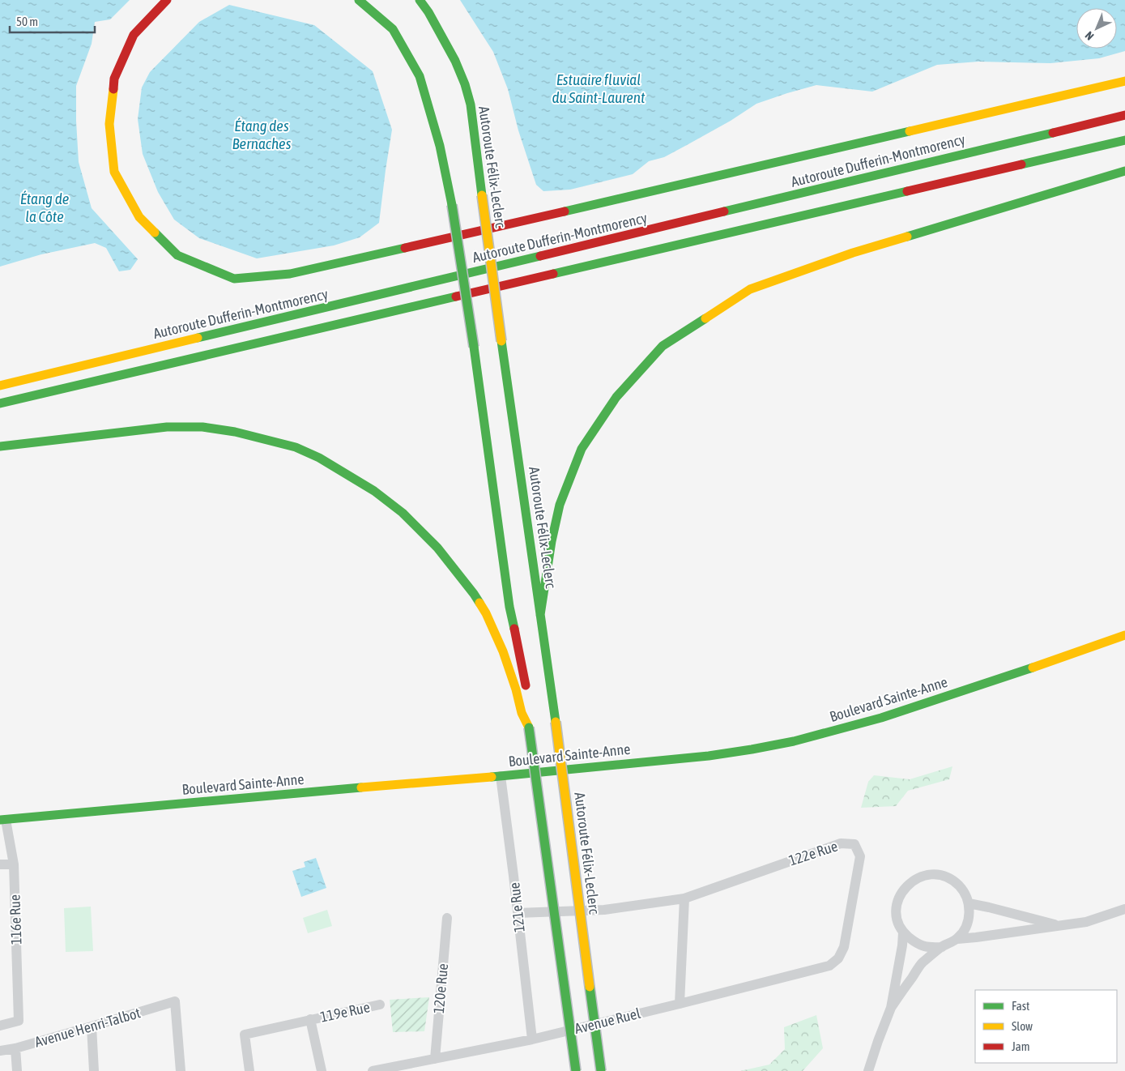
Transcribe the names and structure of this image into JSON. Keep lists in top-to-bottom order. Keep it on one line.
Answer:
{"streets":{"main road":["Autoroute Dufferin-Montmorency","Autoroute Félix-Leclerc","Boulevard Sainte-Anne"],"street":["122e Rue","121e Rue","116e Rue","120e Rue","119e Rue","Avenue Ruel","Avenue Henri-Talbot"]},"crossings":[["Boulevard Sainte-Anne","121e Rue"],["Boulevard Sainte-Anne","116e Rue"],["122e Rue","121e Rue"],["122e Rue","Avenue Ruel"],["121e Rue","Avenue Ruel"],["120e Rue","Avenue Ruel"]],"water":["Estuaire fluvial du Saint-Laurent","Étang des Bernaches","Étang de la Côte"],"legend":["Fast","Slow","Jam"],"scale_bar":"50 m","north":"bottom left"}
